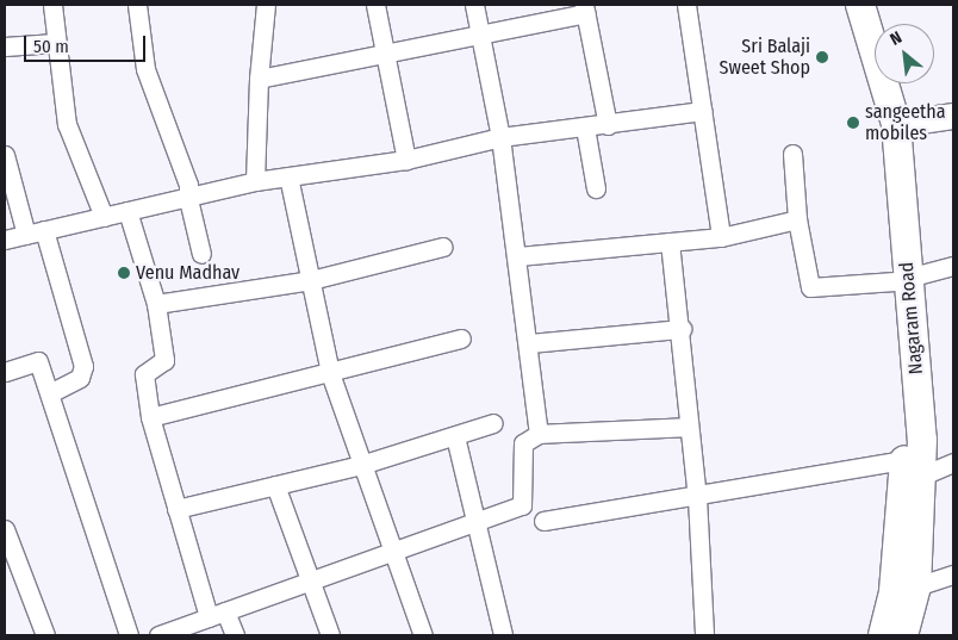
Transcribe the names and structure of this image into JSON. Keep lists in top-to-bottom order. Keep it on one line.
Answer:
{"streets":{"main road":["Nagaram Road"]},"places":["Sri Balaji Sweet Shop","sangeetha mobiles","Venu Madhav"],"scale_bar":"50 m","north":"top left"}
